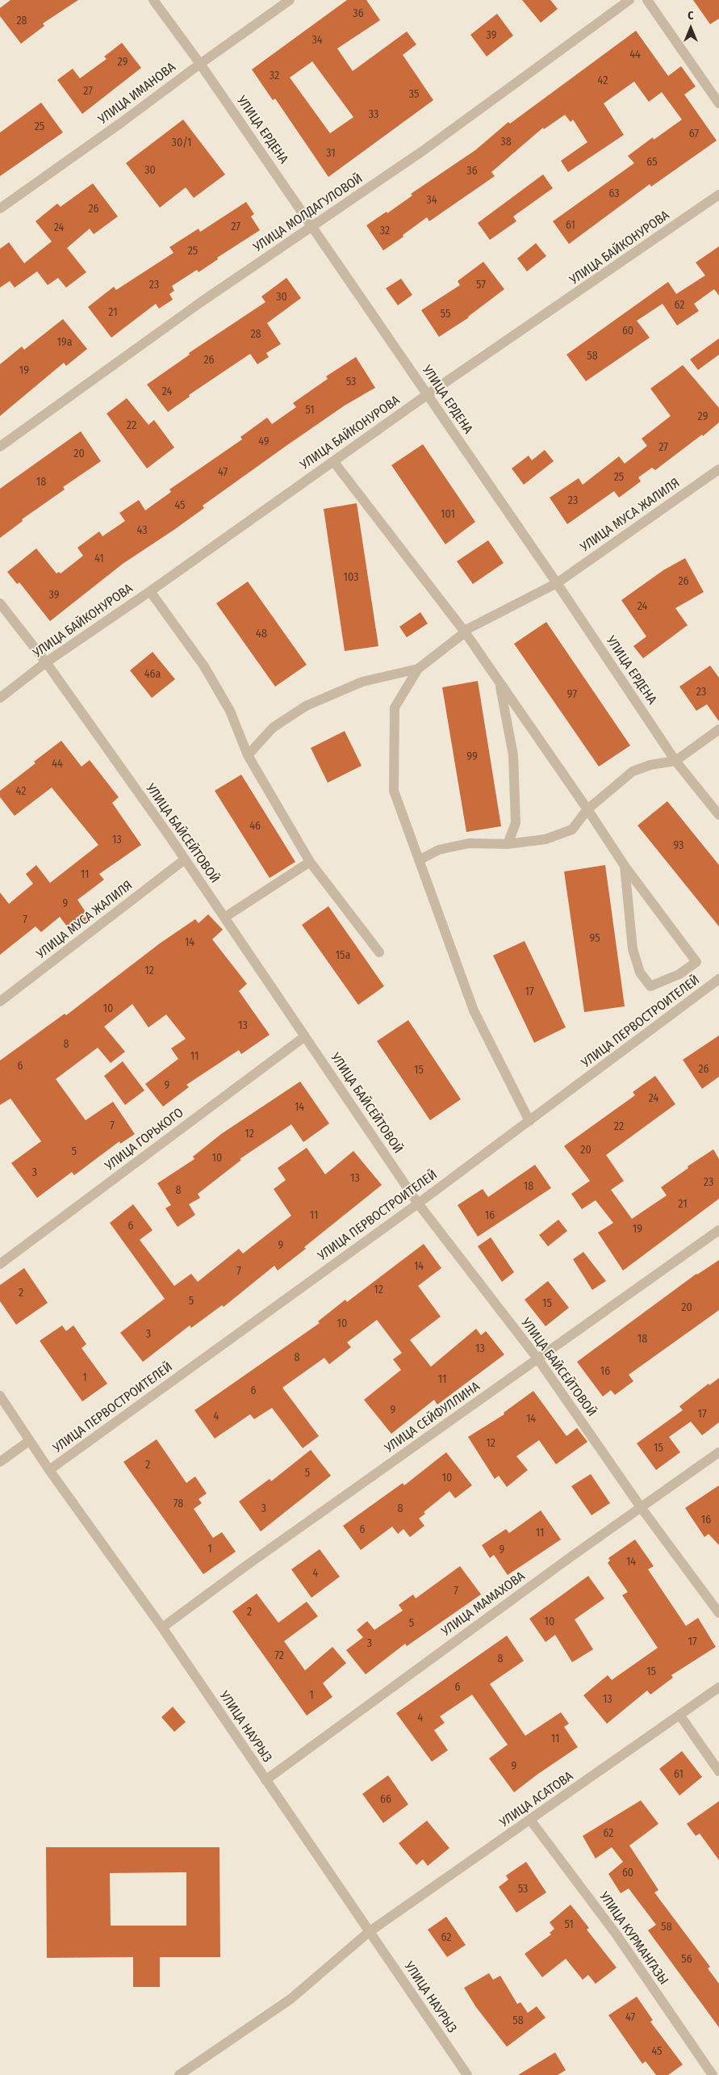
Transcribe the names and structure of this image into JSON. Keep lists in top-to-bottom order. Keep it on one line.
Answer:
{"streets":{"street":["УЛИЦА ИМАНОВА","УЛИЦА ЕРДЕНА","УЛИЦА МОЛДАГУЛОВОЙ","УЛИЦА БАЙКОНУРОВА","УЛИЦА МУСА ЖАЛИЛЯ","УЛИЦА БАЙСЕЙТОВОЙ","УЛИЦА ПЕРВОСТРОИТЕЛЕЙ","УЛИЦА ГОРЬКОГО","УЛИЦА СЕЙФУЛЛИНА","УЛИЦА МАМАХОВА","УЛИЦА НАУРЫЗ","УЛИЦА АСАТОВА","УЛИЦА КУРМАНГАЗЫ"]},"crossings":[["УЛИЦА ИМАНОВА","УЛИЦА ЕРДЕНА"],["УЛИЦА ЕРДЕНА","УЛИЦА МОЛДАГУЛОВОЙ"],["УЛИЦА ЕРДЕНА","УЛИЦА БАЙКОНУРОВА"],["УЛИЦА ЕРДЕНА","УЛИЦА МУСА ЖАЛИЛЯ"],["УЛИЦА БАЙКОНУРОВА","УЛИЦА БАЙСЕЙТОВОЙ"],["УЛИЦА МУСА ЖАЛИЛЯ","УЛИЦА БАЙСЕЙТОВОЙ"],["УЛИЦА БАЙСЕЙТОВОЙ","УЛИЦА ПЕРВОСТРОИТЕЛЕЙ"],["УЛИЦА БАЙСЕЙТОВОЙ","УЛИЦА ГОРЬКОГО"],["УЛИЦА БАЙСЕЙТОВОЙ","УЛИЦА СЕЙФУЛЛИНА"],["УЛИЦА БАЙСЕЙТОВОЙ","УЛИЦА МАМАХОВА"],["УЛИЦА ПЕРВОСТРОИТЕЛЕЙ","УЛИЦА НАУРЫЗ"],["УЛИЦА СЕЙФУЛЛИНА","УЛИЦА НАУРЫЗ"],["УЛИЦА МАМАХОВА","УЛИЦА НАУРЫЗ"],["УЛИЦА НАУРЫЗ","УЛИЦА АСАТОВА"],["УЛИЦА АСАТОВА","УЛИЦА КУРМАНГАЗЫ"]],"house_numbers":["36","28","39","34","44","29","32","42","27","35","33","25","67","38","30/1","31","65","30","36","63","34","26","61","27","24","32","25","23","57","30","62","21","55","60","28","19а","58","26","19","53","24","51","29","22","49","27","20","47","25","18","23","45","101","43","41","103","26","39","24","48","46а","23","97","99","44","42","46","13","93","11","9","7","95","14","15а","12","17","10","13","8","11","6","26","15","9","24","14","7","22","12","20","5","10","3","13","23","18","8","21","11","16","6","19","9","14","7","12","2","5","15","20","10","3","18","13","8","16","1","11","6","9","17","4","14","12","15","2","5","10","78","3","8","16","6","11","1","9","14","4","7","2","10","5","17","3","72","8","15","6","1","13","4","11","9","61","66","62","60","53","51","58","62","56","47","58","45"],"north":"top"}
